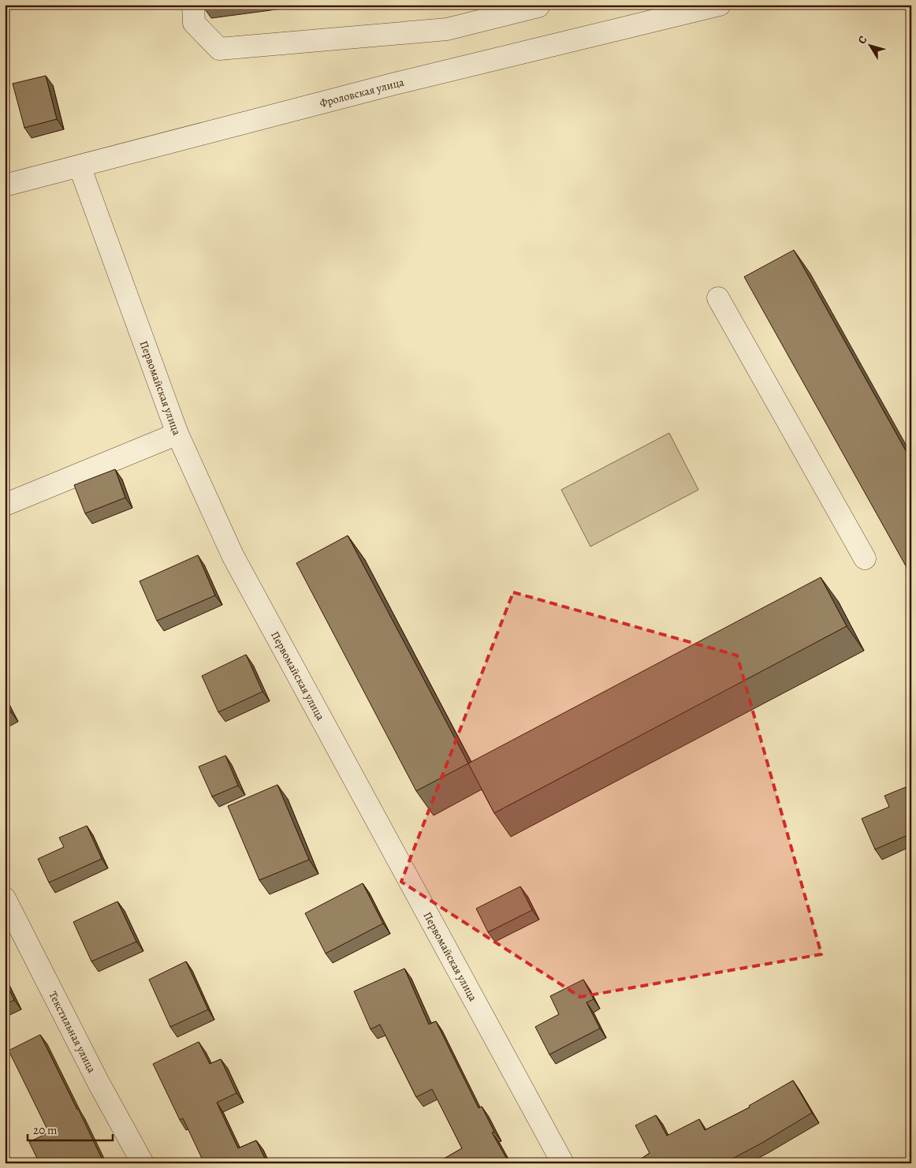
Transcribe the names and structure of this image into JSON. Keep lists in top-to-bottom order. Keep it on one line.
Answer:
{"streets":{"street":["Фроловская улица","Первомайская улица","Текстильная улица"]},"crossings":[["Фроловская улица","Первомайская улица"]],"scale_bar":"20 m","north":"top left"}
